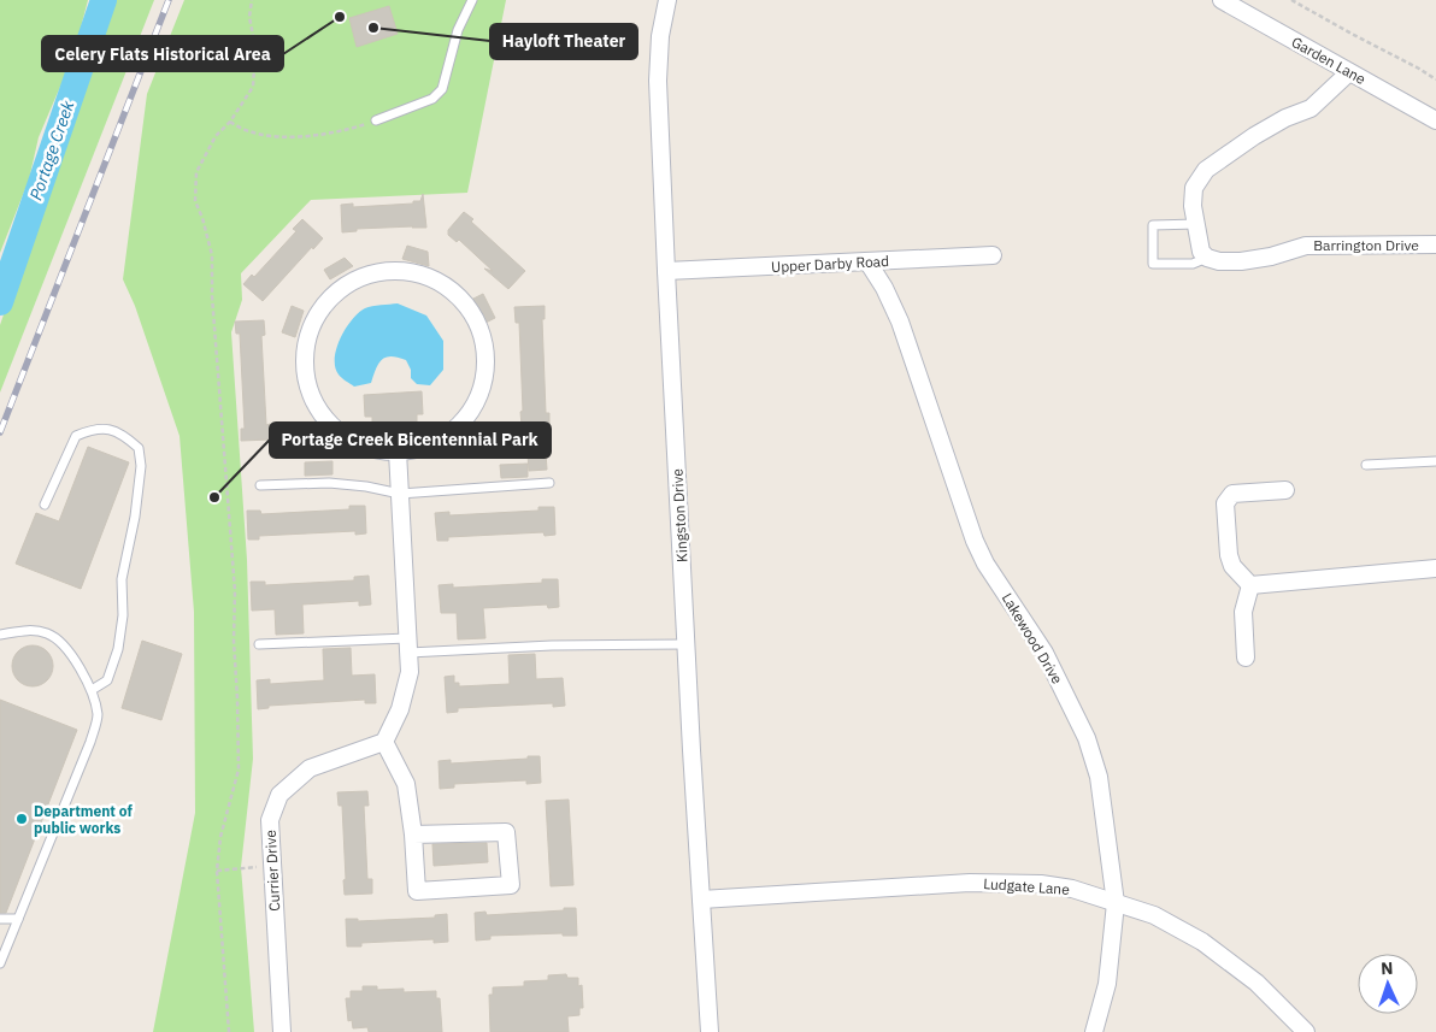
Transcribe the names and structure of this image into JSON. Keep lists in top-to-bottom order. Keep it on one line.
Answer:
{"streets":{"street":["Garden Lane","Barrington Drive","Upper Darby Road","Kingston Drive","Lakewood Drive","Currier Drive","Ludgate Lane"]},"crossings":[["Upper Darby Road","Kingston Drive"],["Upper Darby Road","Lakewood Drive"],["Kingston Drive","Ludgate Lane"],["Lakewood Drive","Ludgate Lane"]],"water":["Portage Creek"],"places":["Celery Flats Historical Area","Hayloft Theater","Portage Creek Bicentennial Park","Department of public works"],"north":"top"}
